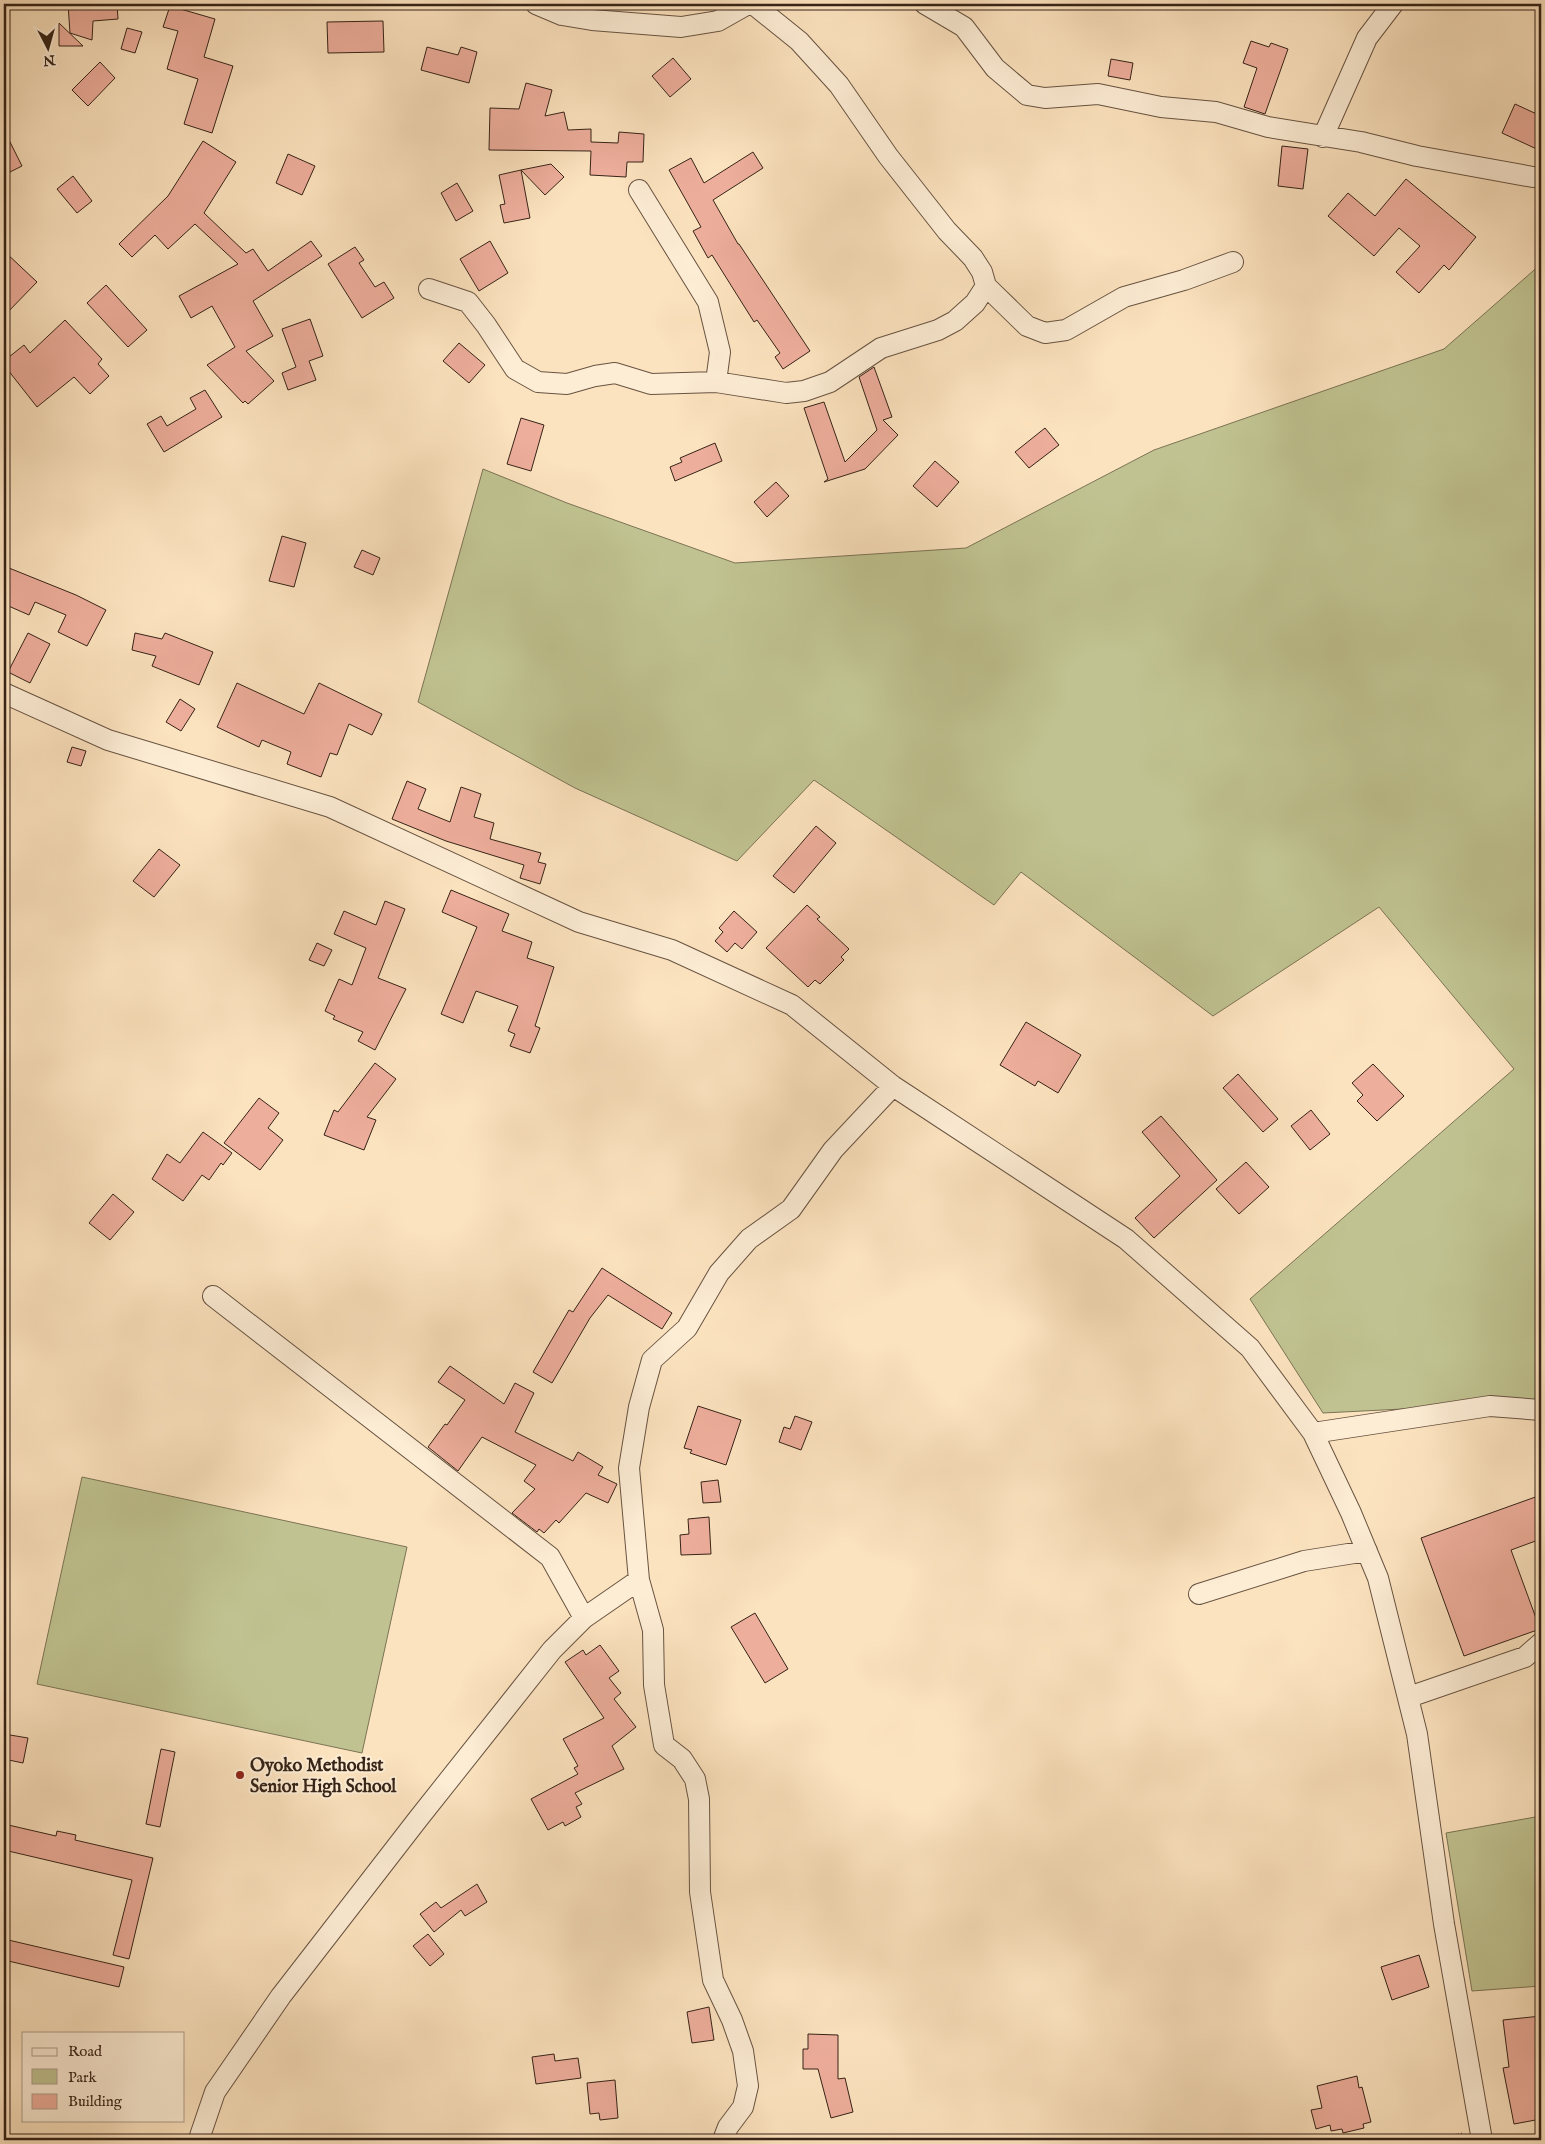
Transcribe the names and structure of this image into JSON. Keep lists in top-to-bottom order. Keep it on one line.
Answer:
{"places":["Oyoko Methodist Senior High School"],"legend":["Road","Park","Building"],"north":"bottom"}
